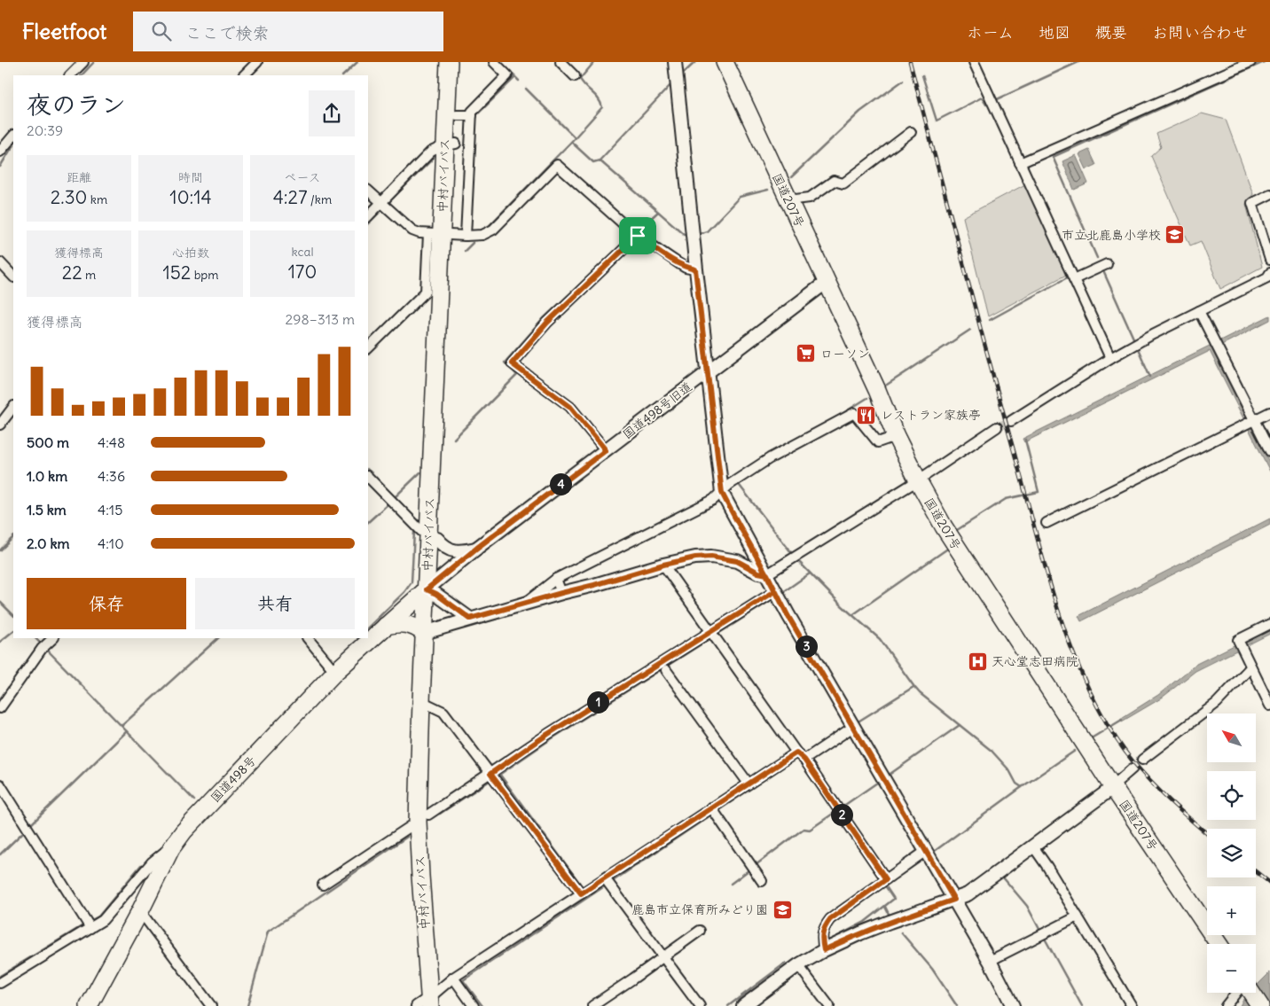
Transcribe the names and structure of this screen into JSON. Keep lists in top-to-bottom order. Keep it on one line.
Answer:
{"streets":{"highway":["中村バイパス","国道207号","国道498号"],"street":["国道498号旧道"]},"crossings":[["中村バイパス","国道498号旧道"],["中村バイパス","国道498号"],["国道207号","国道498号旧道"],["国道498号旧道","国道498号"]],"places":{"school or university":["市立北鹿島小学校","鹿島市立保育所みどり園"],"supermarket":["ローソン"],"restaurant":["レストラン家族亭"],"hospital":["天心堂志田病院"]},"north":"top left","page":{"header":"Fleetfoot","search":"ここで検索","nav":["ホーム","地図","概要","お問い合わせ"],"heading":["夜のラン","20:39"],"stats":[["距離","2.30 km"],["時間","10:14"],["ペース","4:27 /km"],["獲得標高","22 m"],["心拍数","152 bpm"],["kcal","170"]],"chart":["獲得標高","298–313 m"],"list":[{"name":"500 m","note":"4:48"},{"name":"1.0 km","note":"4:36"},{"name":"1.5 km","note":"4:15"},{"name":"2.0 km","note":"4:10"}],"pins":["4","3","1","2"],"buttons":["保存","共有"],"map_buttons":["+","−"]}}
